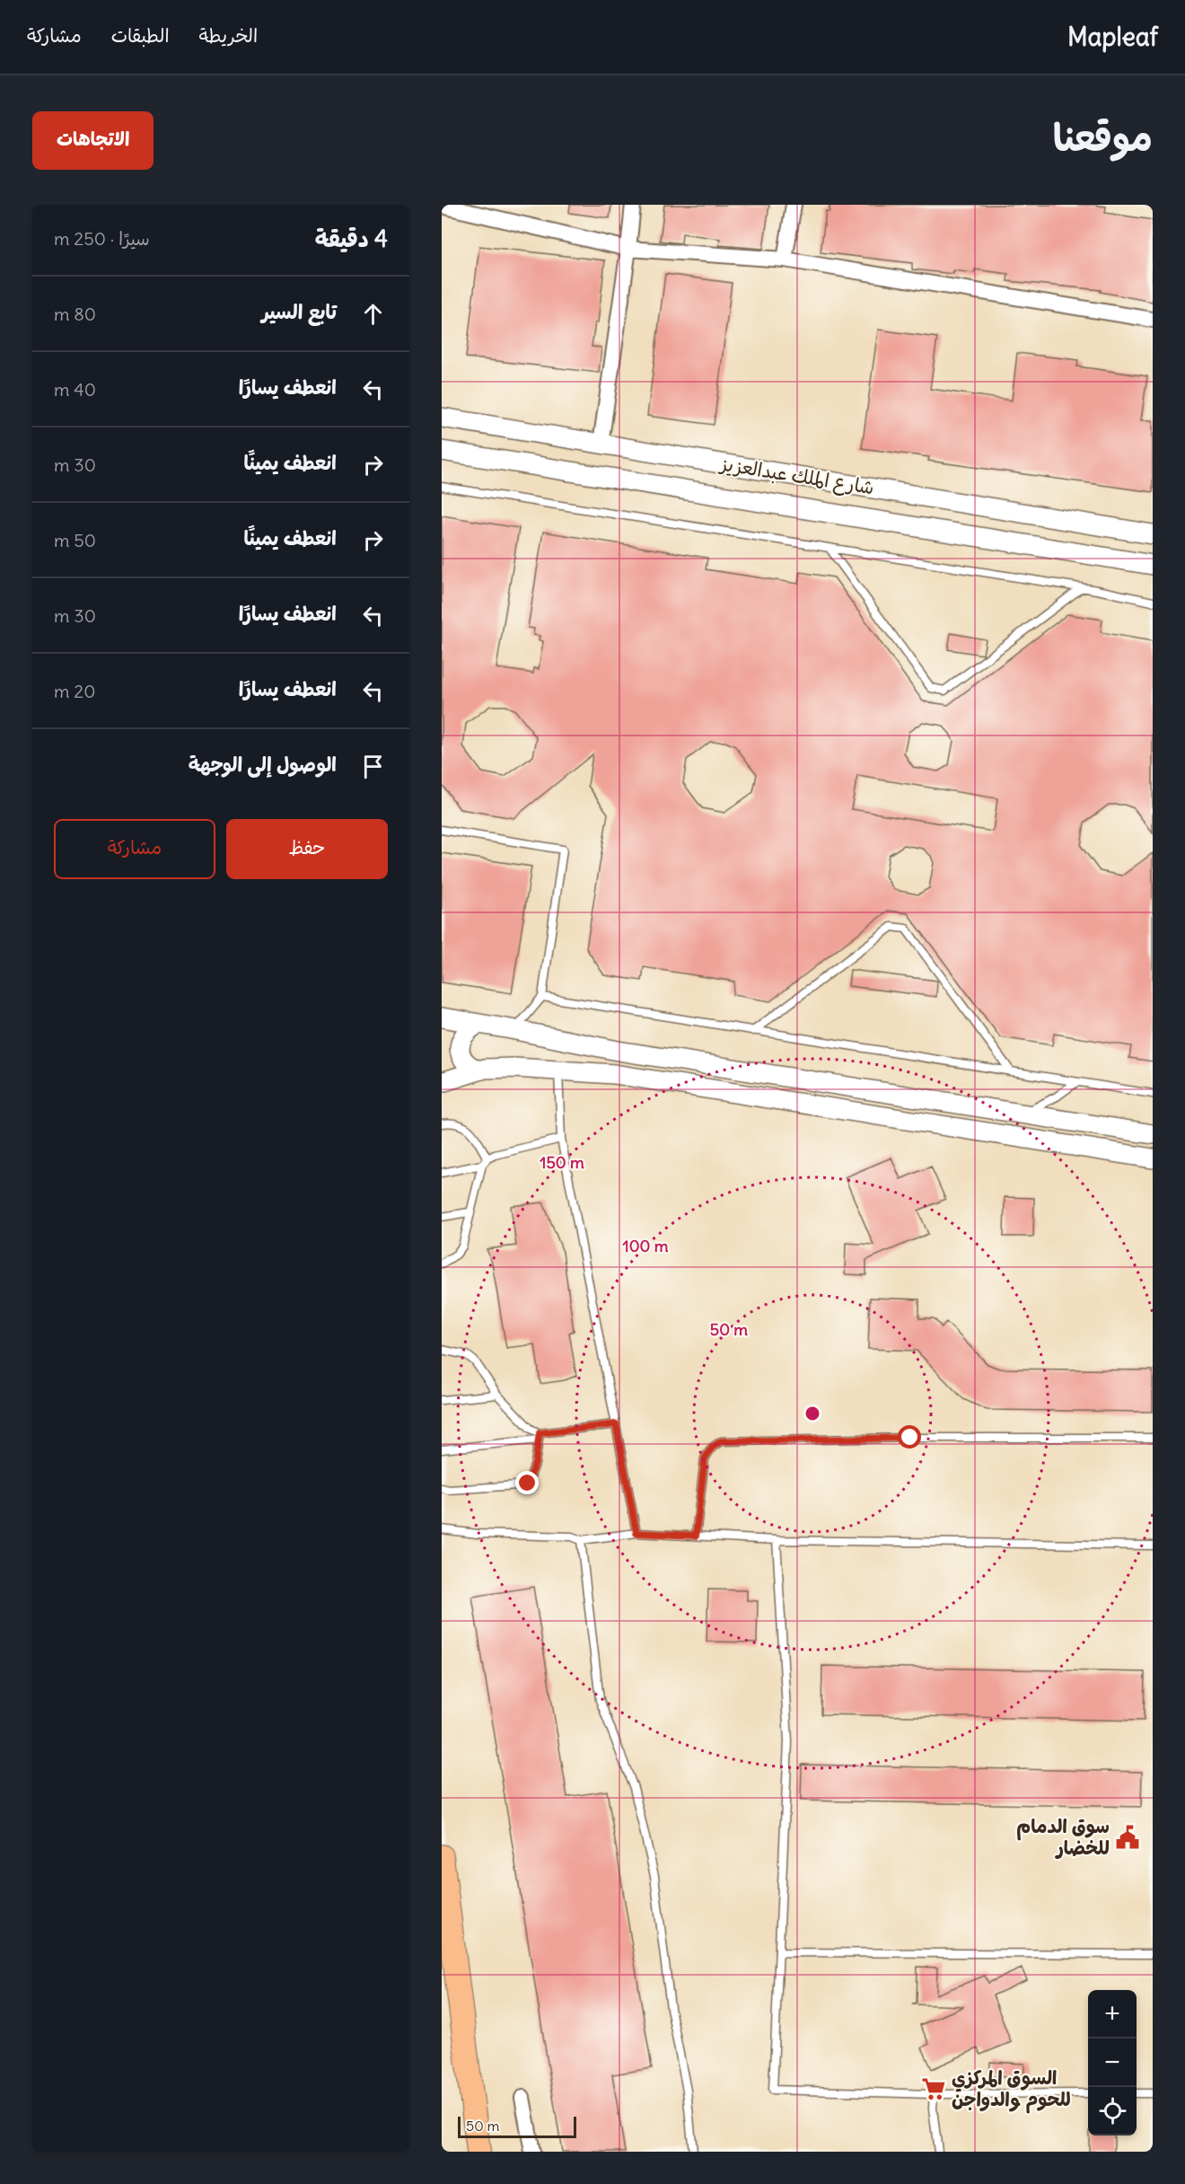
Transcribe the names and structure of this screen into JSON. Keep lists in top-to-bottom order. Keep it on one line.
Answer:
{"streets":{"street":["شارع الملك عبدالعزيز"]},"places":{"public building":["سوق الدمام للخضار"],"supermarket":["السوق المركزي للحوم والدواجن"]},"scale_bar":"50 m","page":{"header":"Mapleaf","nav":["الخريطة","الطبقات","مشاركة"],"title":"موقعنا","buttons":["الاتجاهات",["حفظ","مشاركة"]],"heading":["4 دقيقة","سيرًا · 250 m"],"list":[["تابع السير","80 m"],["انعطف يسارًا","40 m"],["انعطف يمينًا","30 m"],["انعطف يمينًا","50 m"],["انعطف يسارًا","30 m"],["انعطف يسارًا","20 m"],"الوصول إلى الوجهة"],"map_buttons":["+","−"],"scale":"50 m"},"rings":["150 m","100 m","50 m"]}
